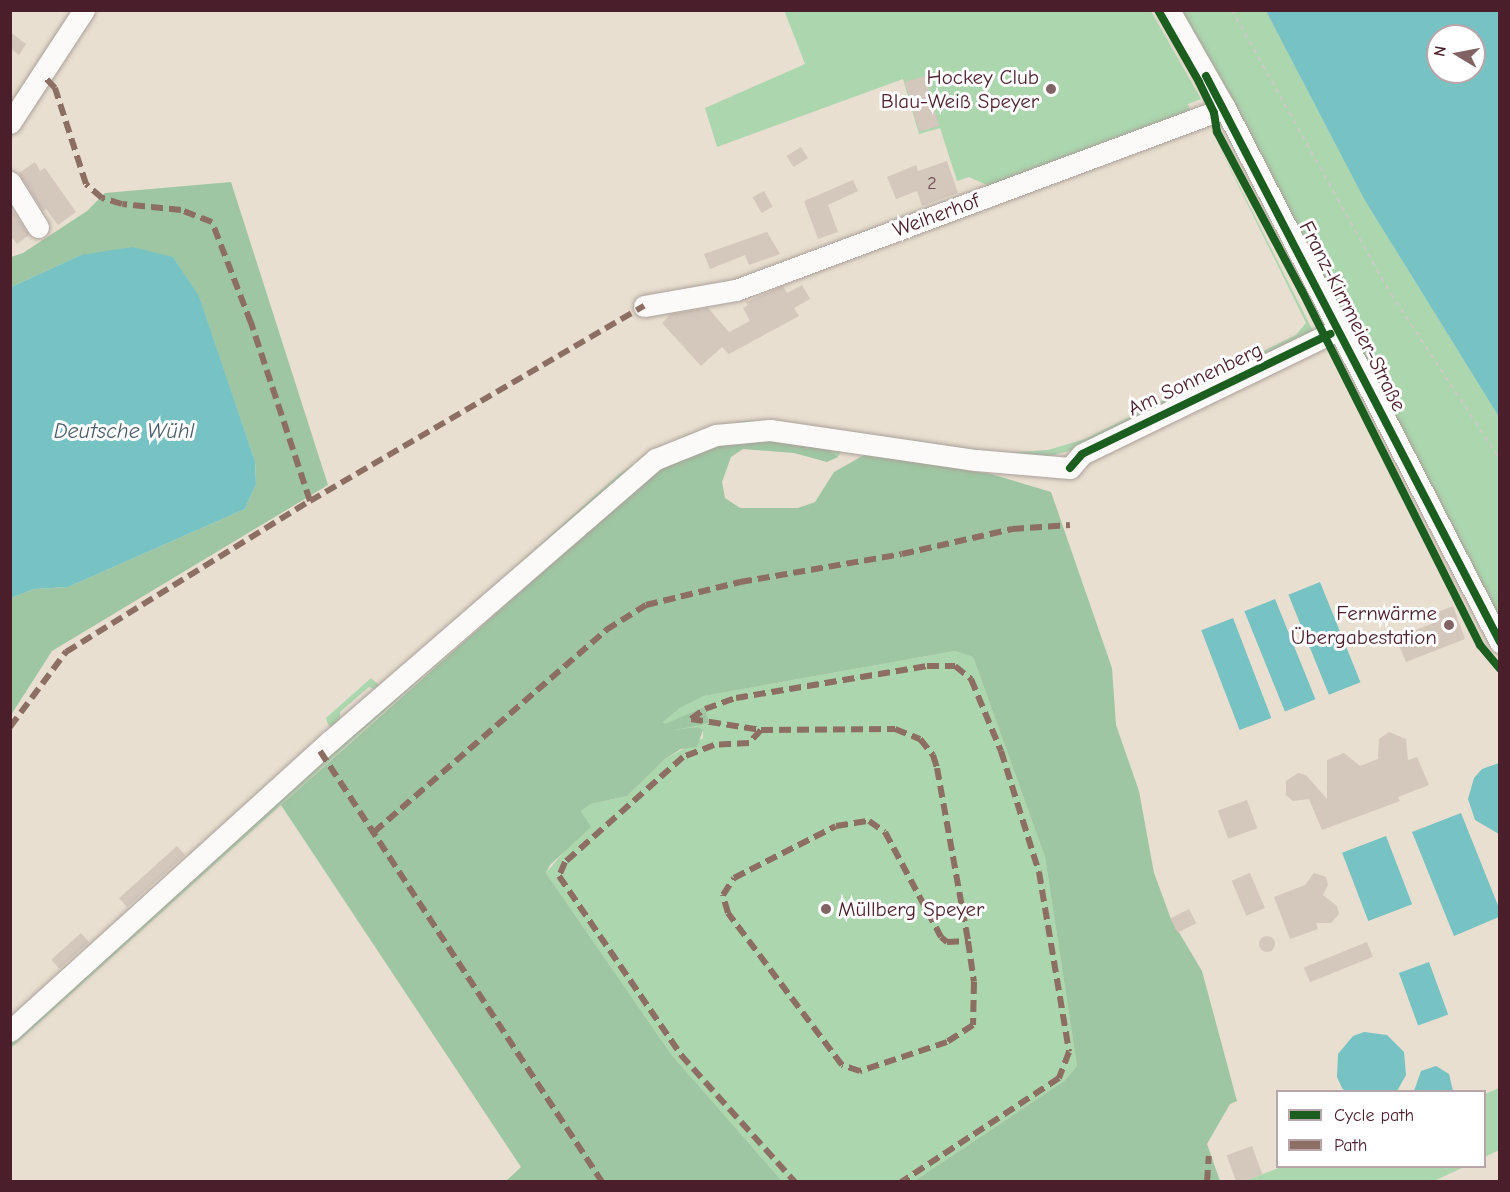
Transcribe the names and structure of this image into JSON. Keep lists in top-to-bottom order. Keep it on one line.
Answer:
{"streets":{"street":["Weiherhof","Franz-Kirrmeier-Straße","Am Sonnenberg"]},"crossings":[["Weiherhof","Franz-Kirrmeier-Straße"],["Franz-Kirrmeier-Straße","Am Sonnenberg"]],"water":["Deutsche Wühl"],"places":["Hockey Club Blau-Weiß Speyer","Fernwärme Übergabestation","Müllberg Speyer"],"house_numbers":["2"],"legend":["Cycle path","Path"],"north":"left"}
